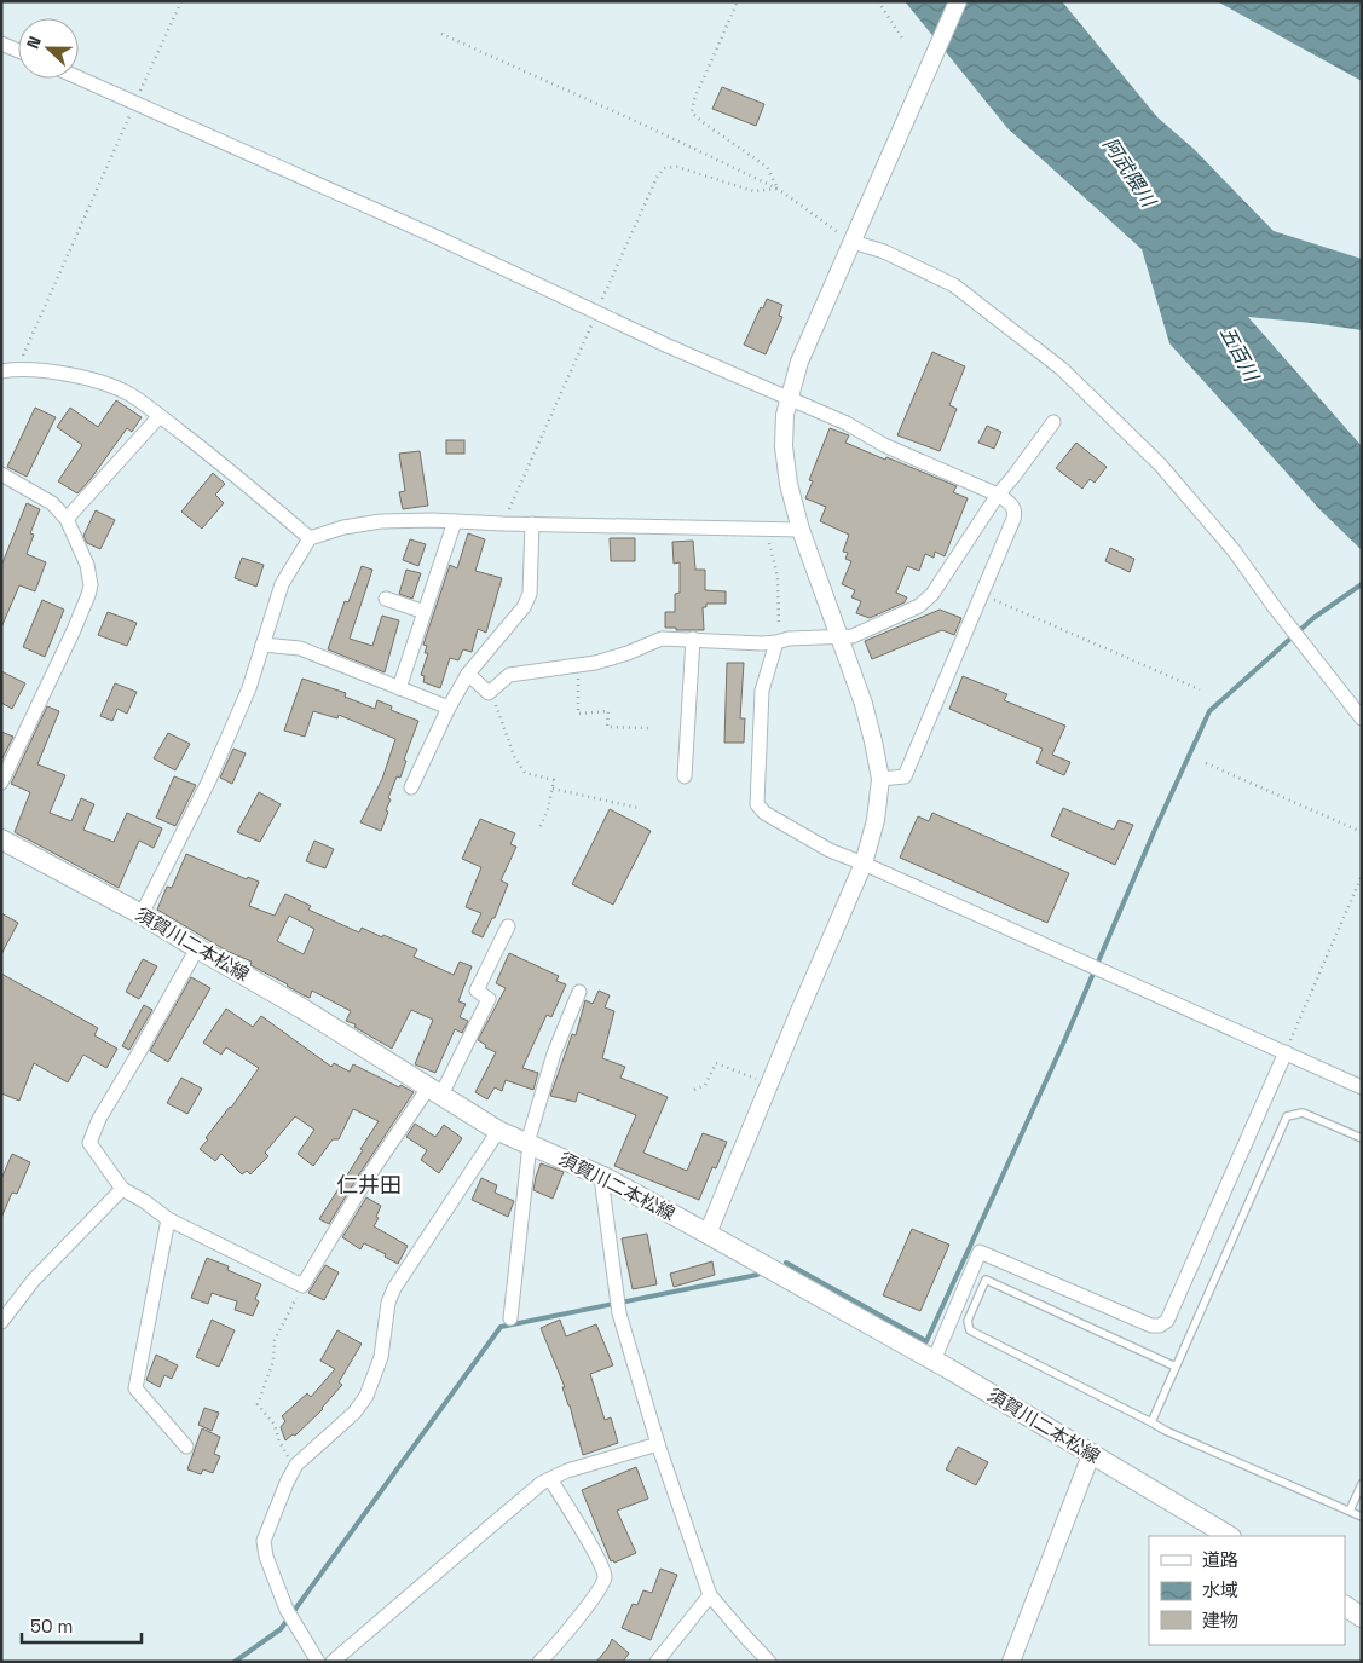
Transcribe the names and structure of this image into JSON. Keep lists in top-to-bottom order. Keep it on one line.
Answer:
{"streets":{"main road":["須賀川二本松線"]},"districts":["仁井田"],"water":["阿武隈川","五百川"],"legend":["道路","水域","建物"],"scale_bar":"50 m","north":"left"}
